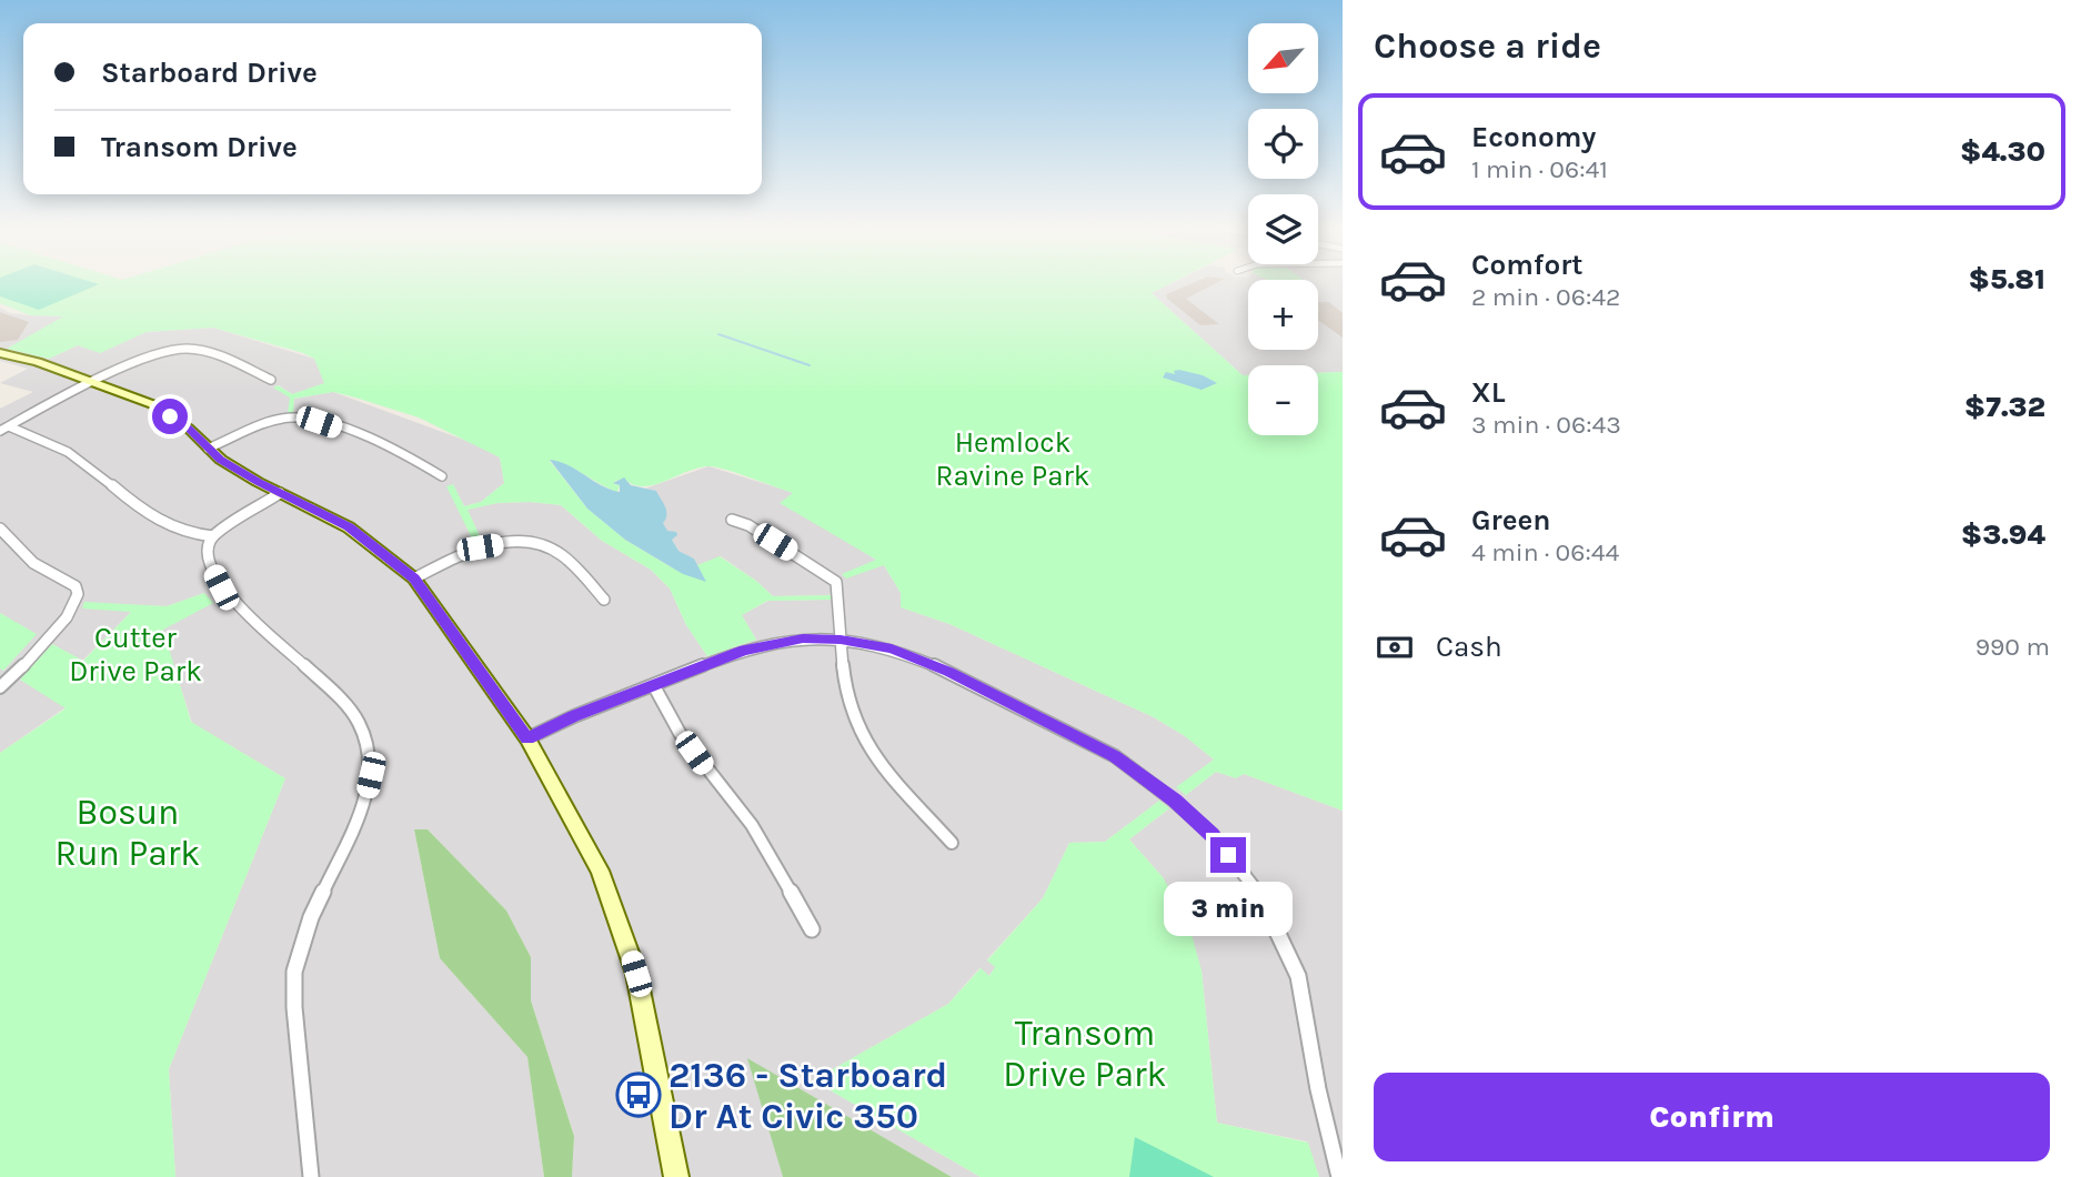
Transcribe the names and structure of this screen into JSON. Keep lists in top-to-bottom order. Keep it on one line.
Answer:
{"parks":["Hemlock Ravine Park","Cutter Drive Park","Bosun Run Park","Transom Drive Park"],"places":{"bus stop":["2136 - Starboard Dr At Civic 350"]},"north":"bottom left","page":{"heading":"Choose a ride","map_buttons":["+","−"],"banner":["Starboard Drive","Transom Drive"],"list":[{"name":"Economy","note":"1 min · 06:41","value":"$4.30"},{"name":"Comfort","note":"2 min · 06:42","value":"$5.81"},{"name":"XL","note":"3 min · 06:43","value":"$7.32"},{"name":"Green","note":"4 min · 06:44","value":"$3.94"}],"pay":["Cash","990 m"],"bubble":"3 min","buttons":"Confirm"}}
